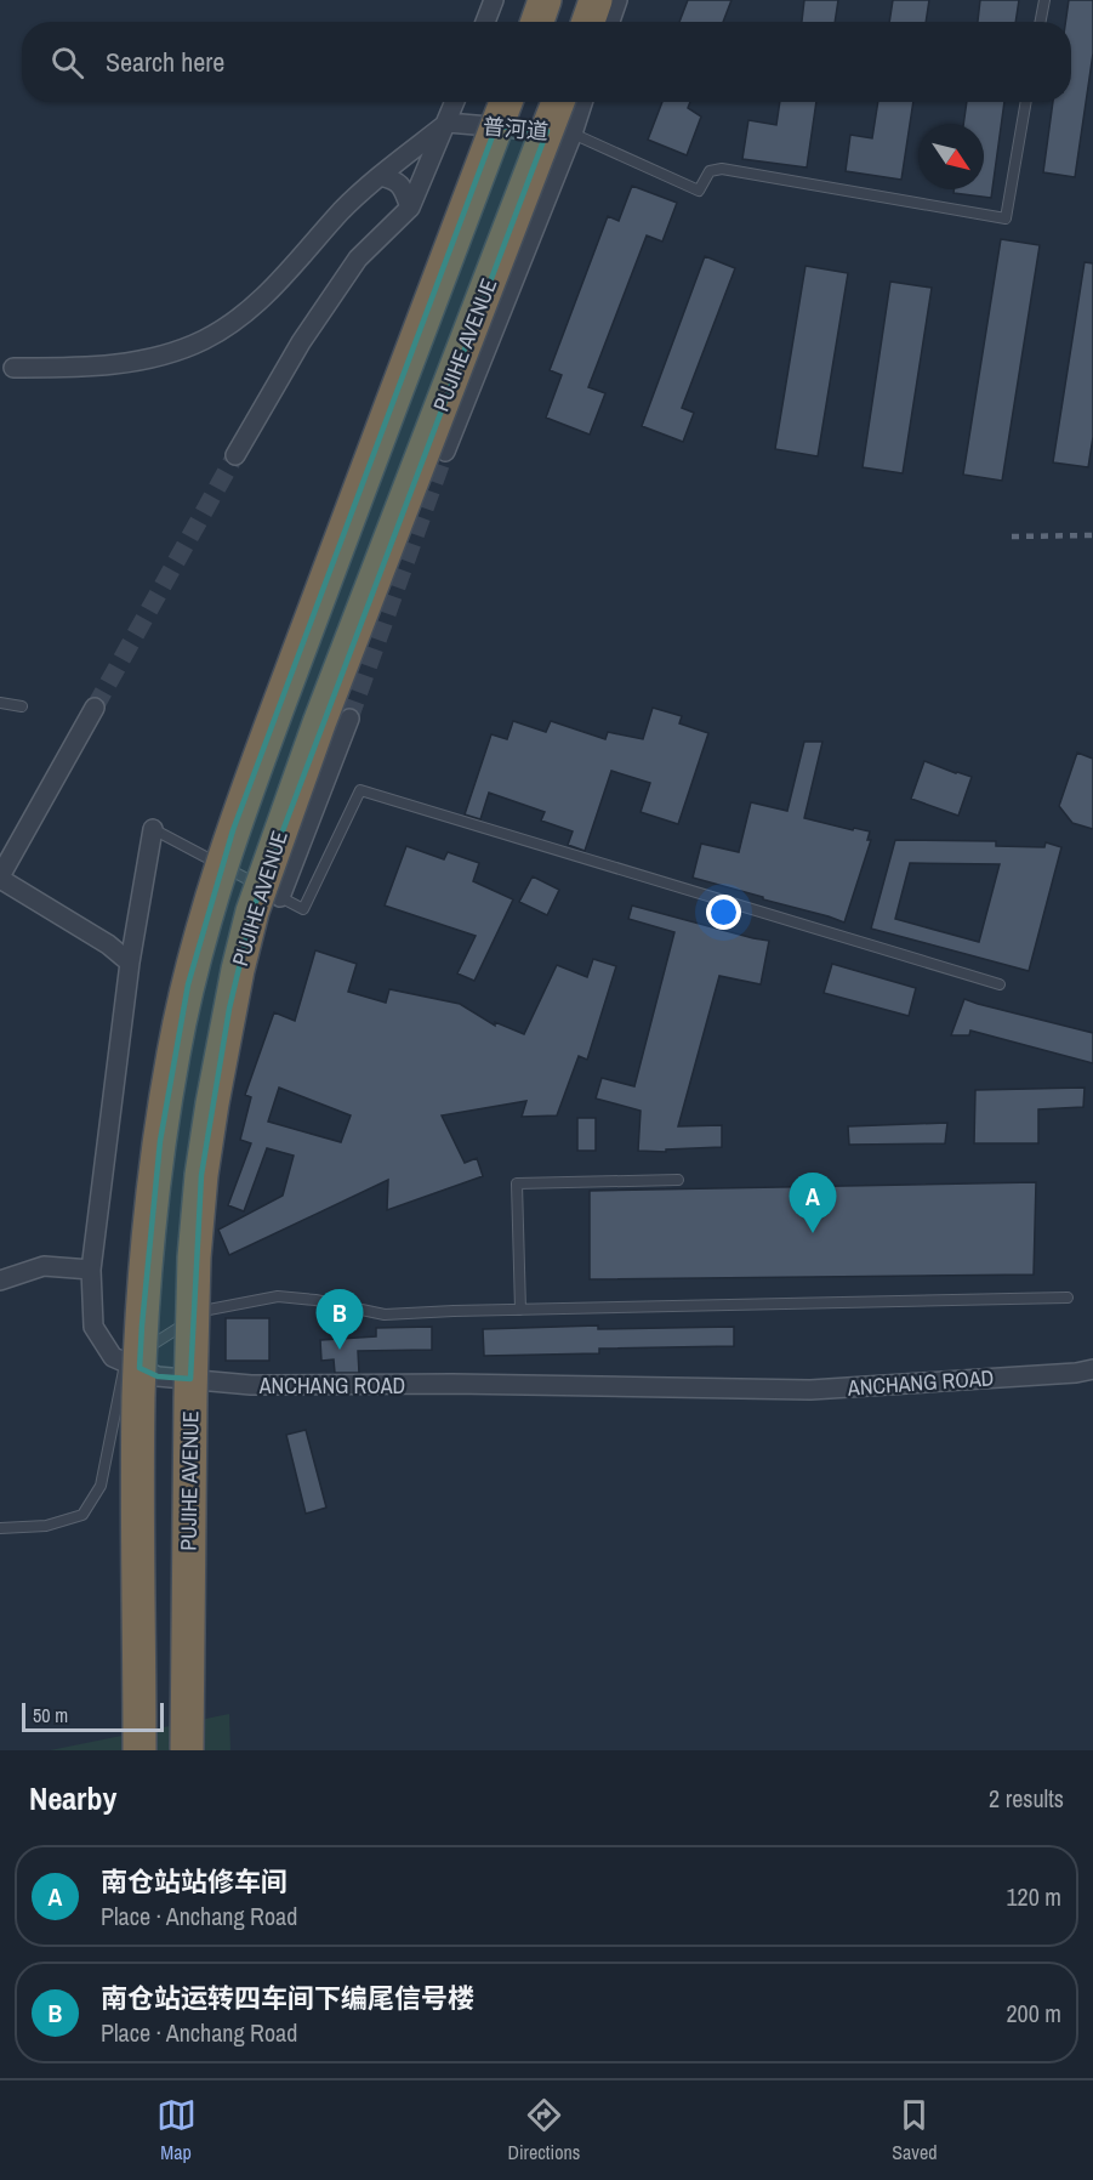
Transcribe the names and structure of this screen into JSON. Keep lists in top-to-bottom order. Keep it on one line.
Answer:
{"streets":{"highway":["PUJIHE AVENUE"],"street":["普河道","ANCHANG ROAD"]},"scale_bar":"50 m","north":"bottom right","page":{"search":"Search here","pins":["A","B"],"scale":"50 m","heading":["Nearby","2 results"],"list":[{"mark":"A","name":"南仓站站修车间","note":"Place · Anchang Road","value":"120 m"},{"mark":"B","name":"南仓站运转四车间下编尾信号楼","note":"Place · Anchang Road","value":"200 m"}],"nav":["Map","Directions","Saved"]}}
